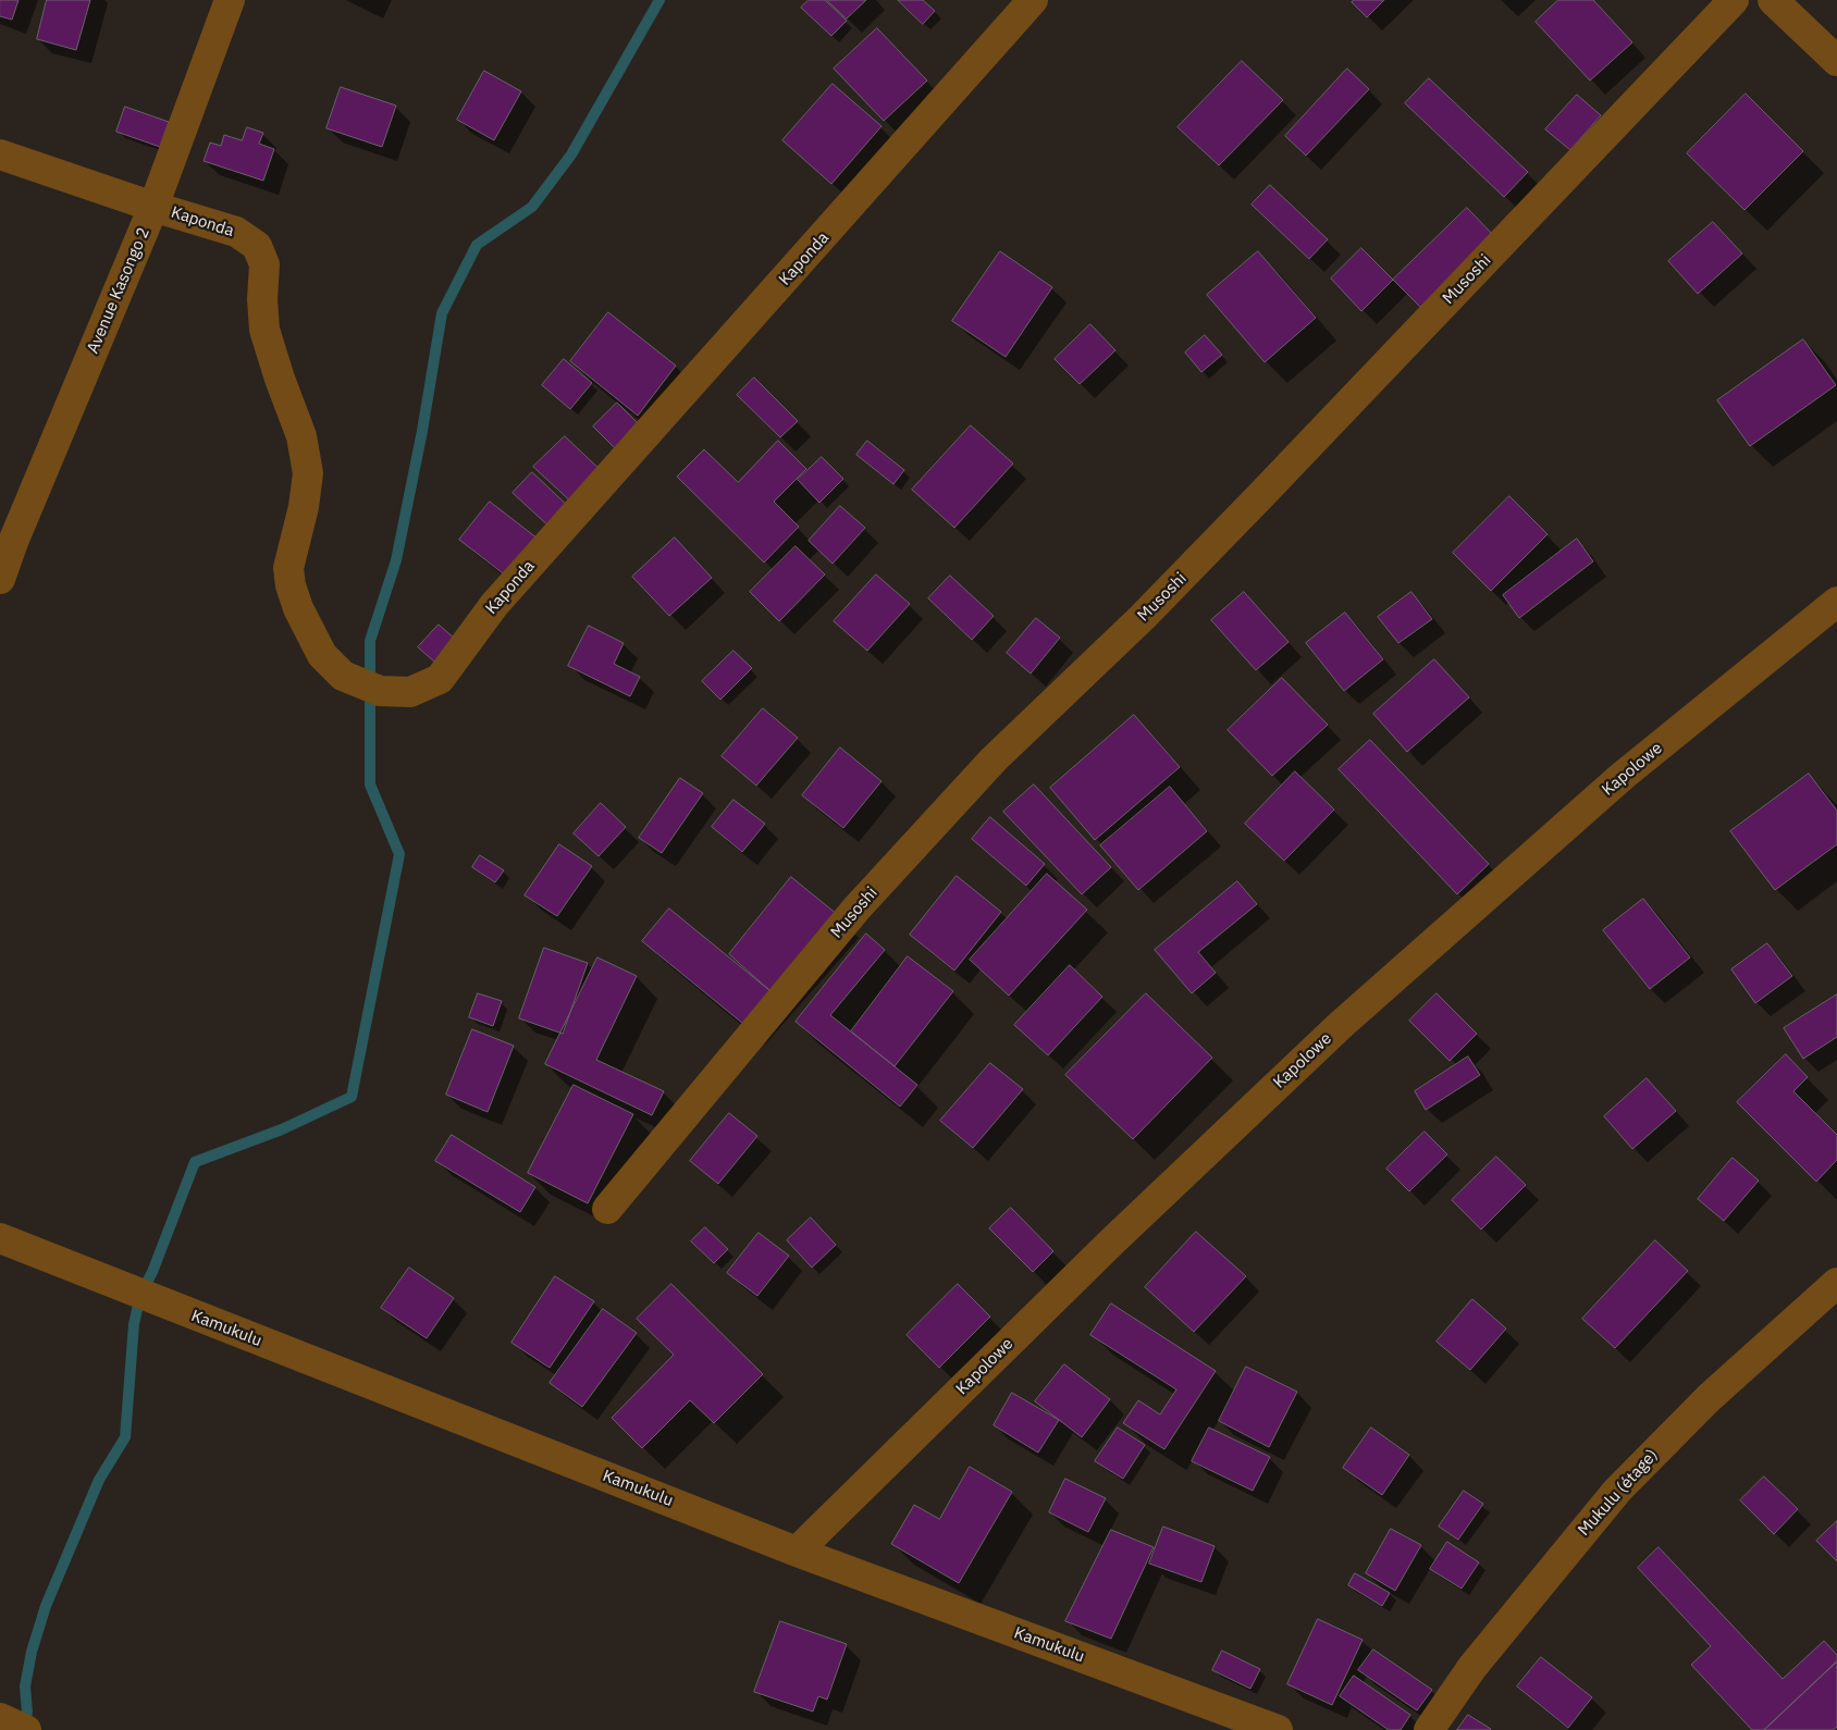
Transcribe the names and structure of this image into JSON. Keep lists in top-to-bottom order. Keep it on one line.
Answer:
{"streets":{"street":["Kaponda","Musoshi","Avenue Kasongo 2","Kapolowe","Kamukulu","Mukulu (étage)"]},"crossings":[["Kaponda","Avenue Kasongo 2"],["Kapolowe","Kamukulu"]]}
